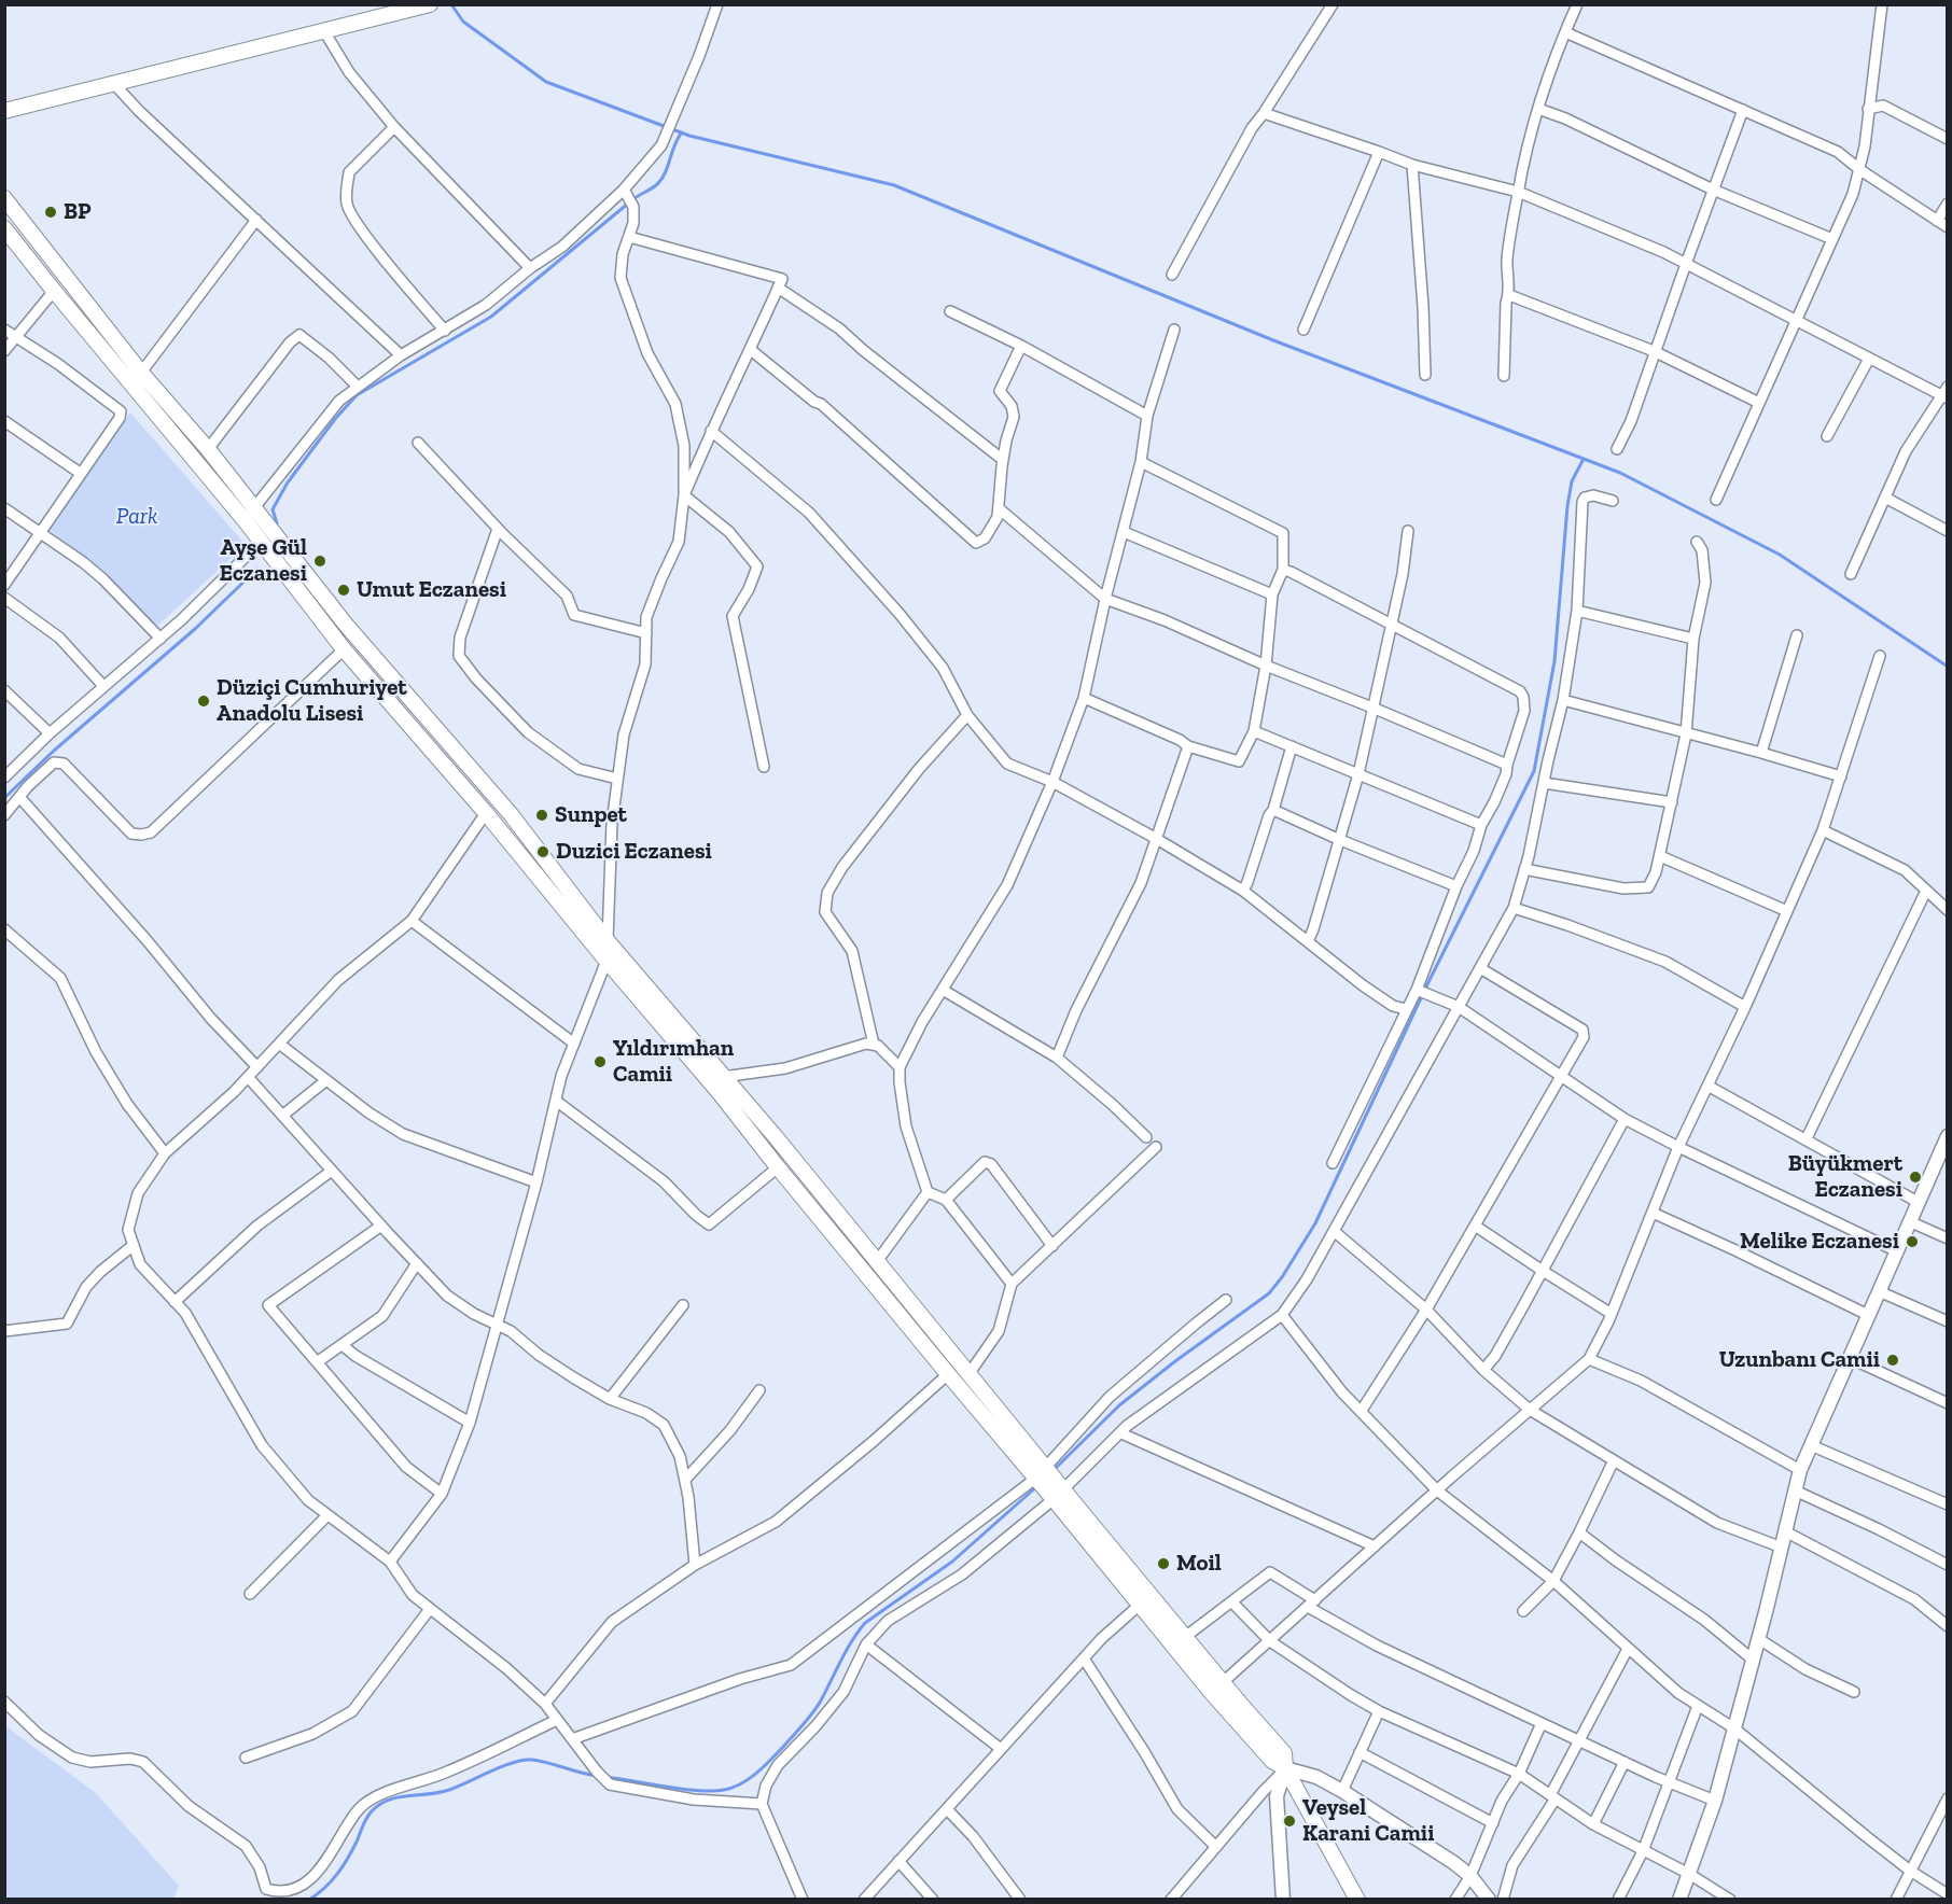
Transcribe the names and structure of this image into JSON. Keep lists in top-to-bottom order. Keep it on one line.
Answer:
{"parks":["Park"],"places":["BP","Ayşe Gül Eczanesi","Umut Eczanesi","Düziçi Cumhuriyet Anadolu Lisesi","Sunpet","Duzici Eczanesi","Yıldırımhan Camii","Büyükmert Eczanesi","Melike Eczanesi","Uzunbanı Camii","Moil","Veysel Karani Camii"]}
